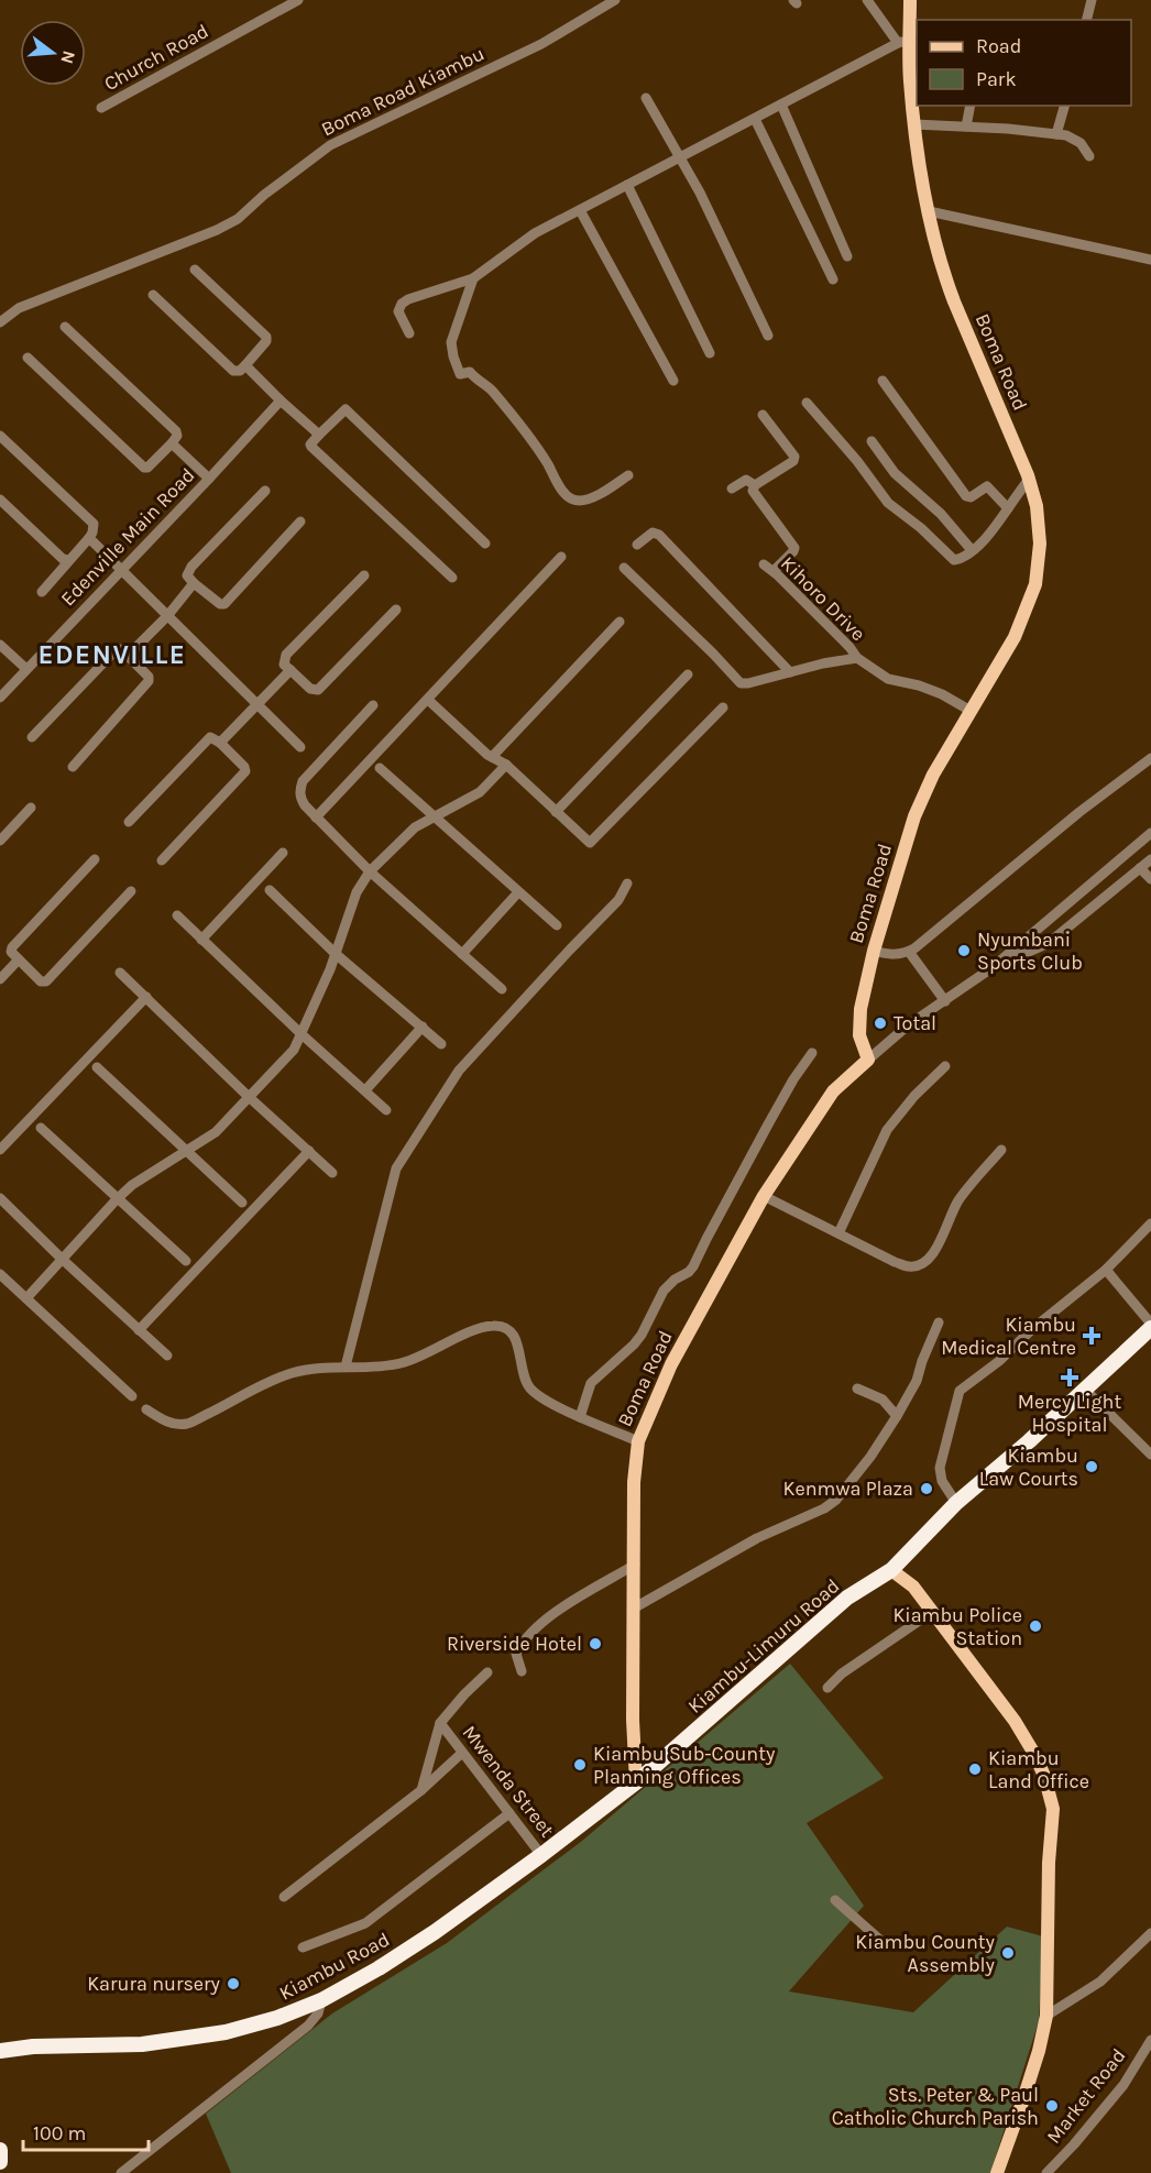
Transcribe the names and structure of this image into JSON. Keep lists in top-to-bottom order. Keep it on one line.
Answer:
{"streets":{"highway":["Kiambu-Limuru Road","Kiambu Road"],"main road":["Boma Road"],"street":["Church Road","Boma Road Kiambu","Edenville Main Road","Kihoro Drive","Mwenda Street","Market Road"]},"crossings":[["Boma Road","Kihoro Drive"],["Boma Road","Kiambu-Limuru Road"],["Boma Road","Kiambu Road"],["Kiambu-Limuru Road","Kiambu Road"],["Mwenda Street","Kiambu Road"]],"districts":["EDENVILLE"],"places":{"other":["Nyumbani Sports Club","Total","Kiambu Law Courts","Kenmwa Plaza","Kiambu Police Station","Riverside Hotel","Kiambu Sub-County Planning Offices","Kiambu Land Office","Kiambu County Assembly","Karura nursery","Sts. Peter & Paul Catholic Church Parish"],"health":["Kiambu Medical Centre","Mercy Light Hospital"]},"legend":["Road","Park"],"scale_bar":"100 m","north":"right"}
